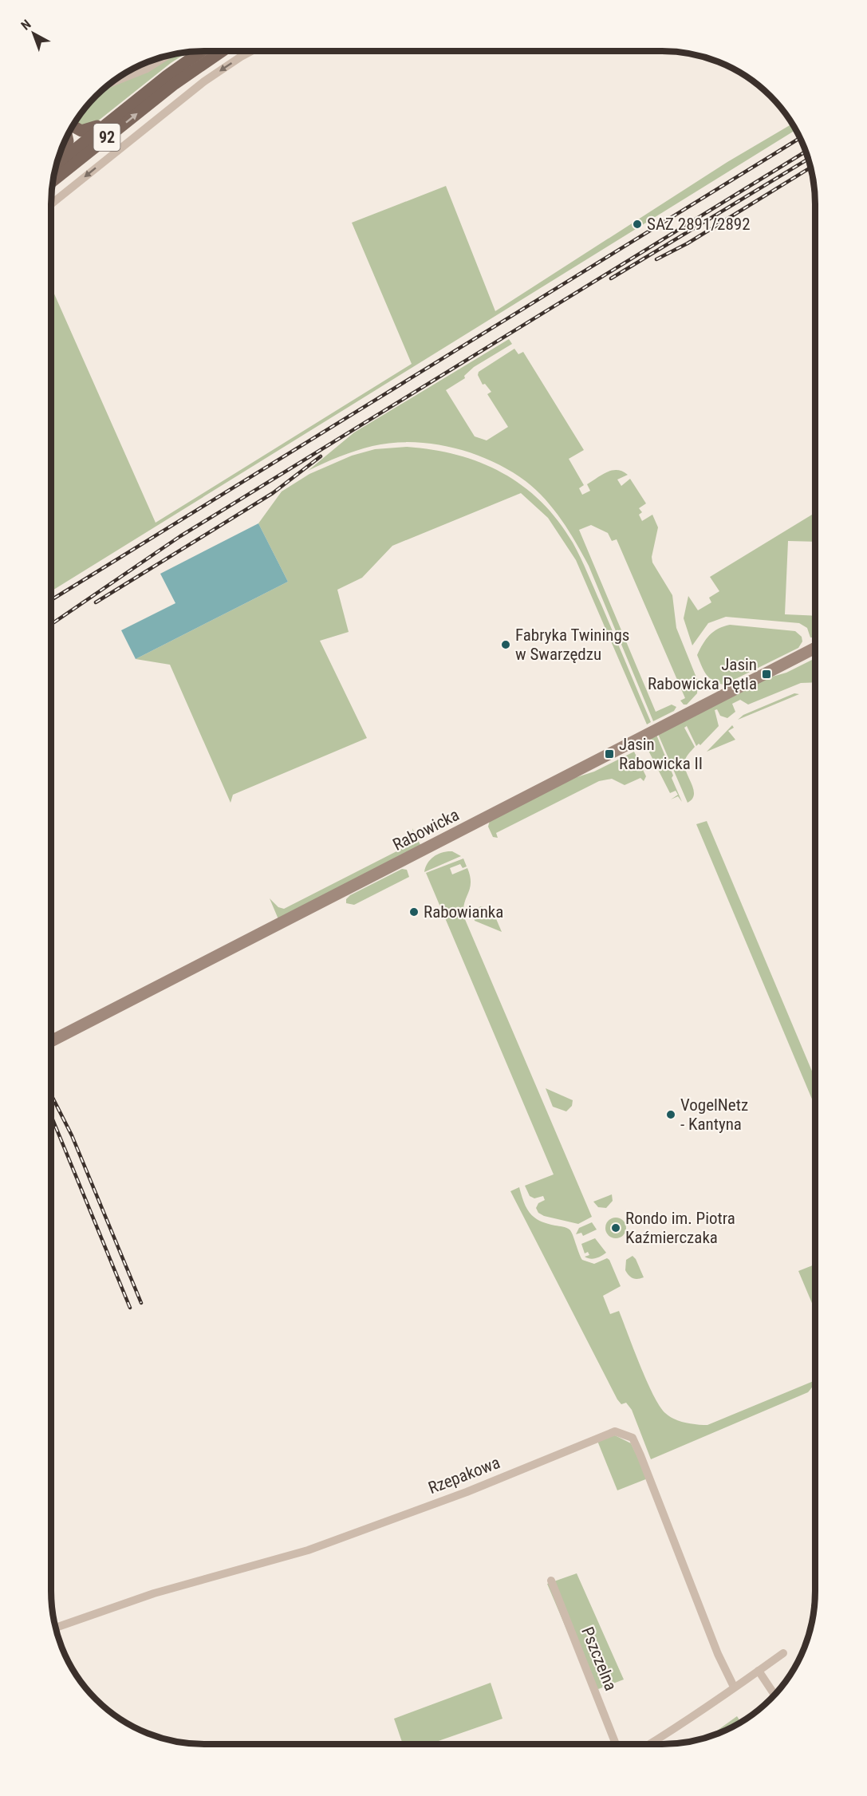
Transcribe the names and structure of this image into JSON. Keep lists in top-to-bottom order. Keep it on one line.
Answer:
{"streets":{"main road":["92"],"street":["Rabowicka","Rzepakowa","Pszczelna"]},"places":{"other":["SAZ 2891/2892","Fabryka Twinings w Swarzędzu","Rabowianka","VogelNetz - Kantyna","Rondo im. Piotra Kaźmierczaka"],"transit":["Jasin Rabowicka Pętla","Jasin Rabowicka II"]},"north":"top left"}
